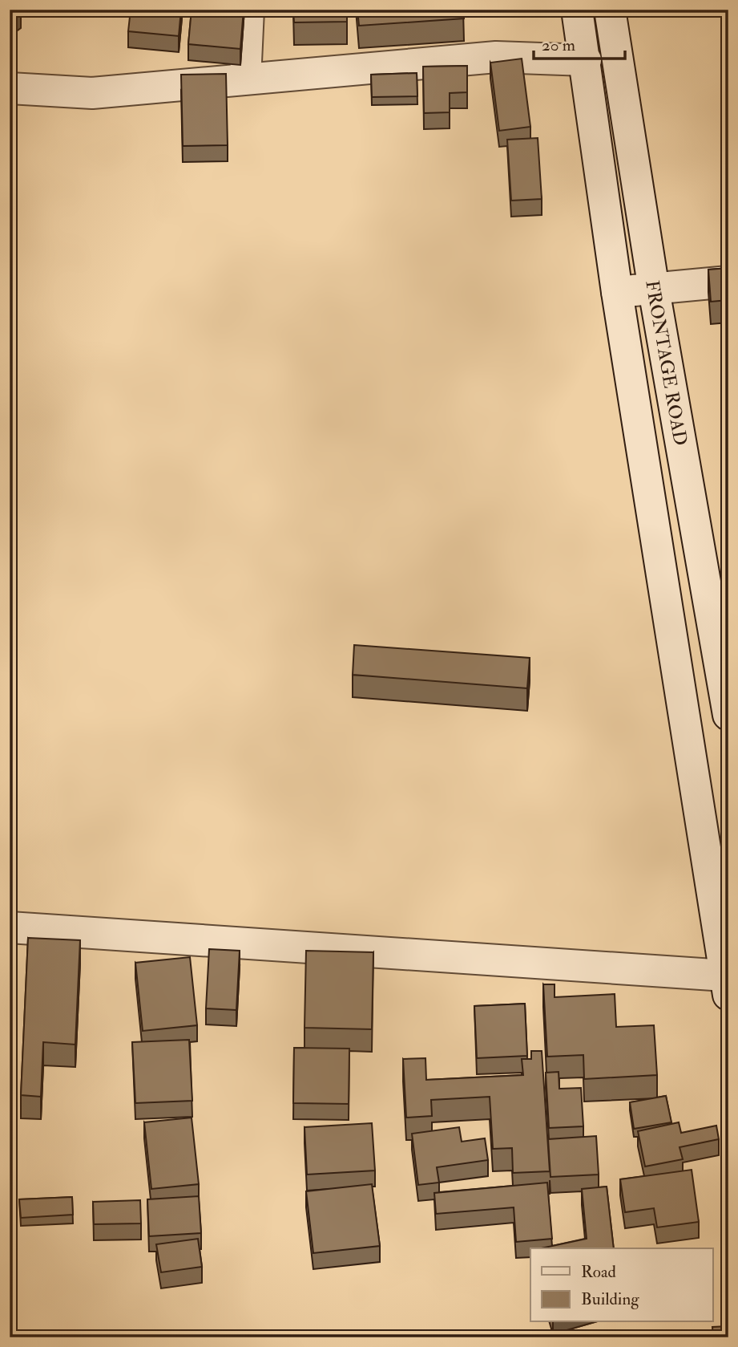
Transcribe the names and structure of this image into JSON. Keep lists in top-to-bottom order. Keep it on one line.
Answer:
{"streets":{"main road":["FRONTAGE ROAD"]},"legend":["Road","Building"],"scale_bar":"20 m"}
